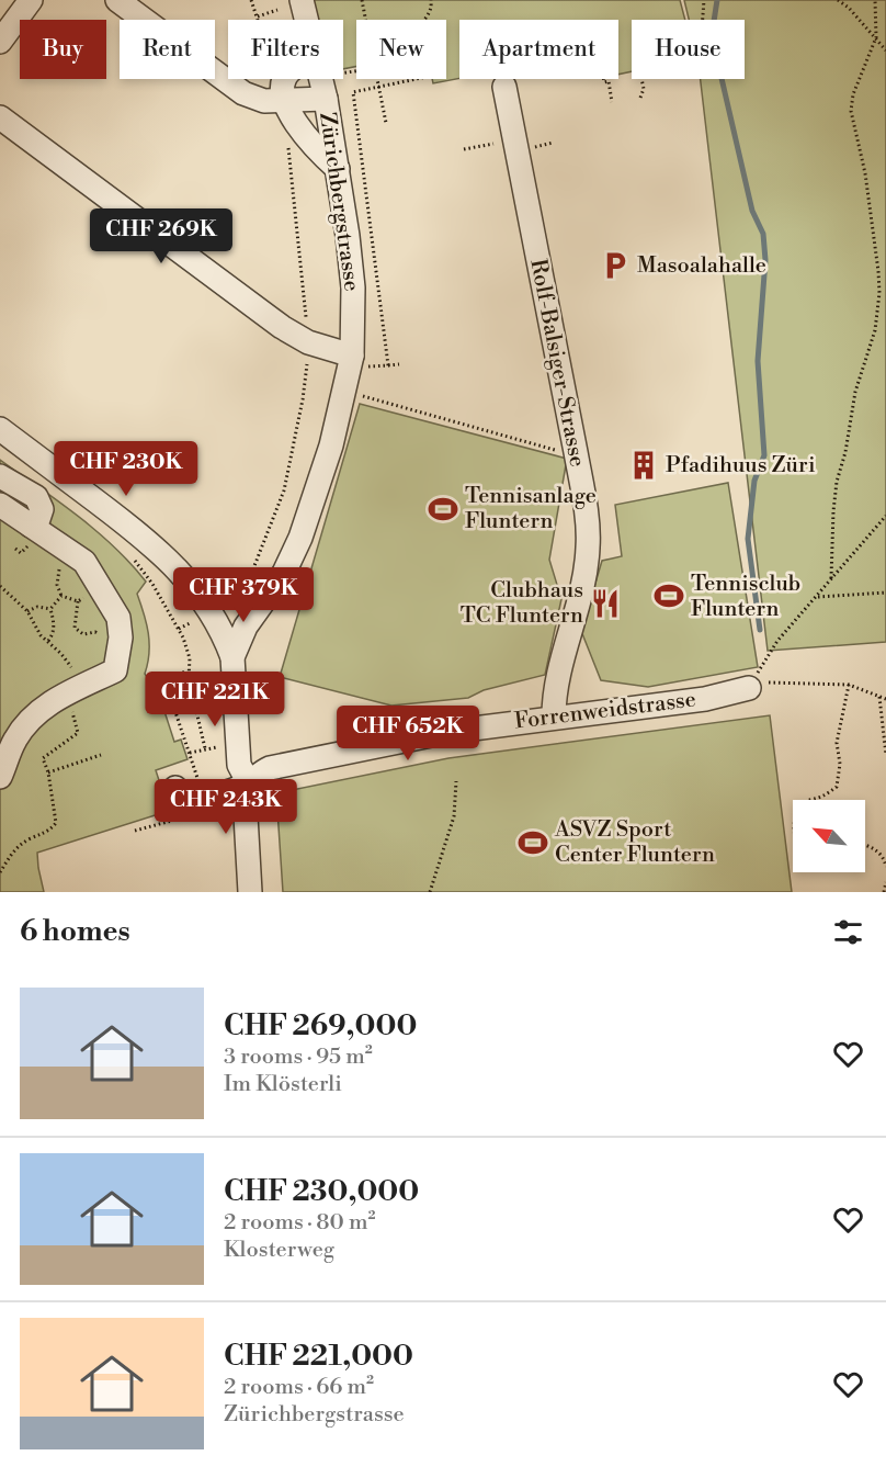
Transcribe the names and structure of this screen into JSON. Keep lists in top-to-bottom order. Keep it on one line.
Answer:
{"streets":{"street":["Zürichbergstrasse","Rolf-Balsiger-Strasse","Forrenweidstrasse"]},"crossings":[["Zürichbergstrasse","Forrenweidstrasse"],["Rolf-Balsiger-Strasse","Forrenweidstrasse"]],"places":{"parking":["Masoalahalle"],"building":["Pfadihuus Züri"],"sports":["Tennisanlage Fluntern","Tennisclub Fluntern","ASVZ Sport Center Fluntern"],"restaurant":["Clubhaus TC Fluntern"]},"north":"top left","page":{"chip":["Buy","Rent","Filters","New","Apartment","House"],"price":["CHF 269K","CHF 230K","CHF 379K","CHF 221K","CHF 652K","CHF 243K"],"heading":"6 homes","list":[{"name":"CHF 269,000","note":"3 rooms · 95 m² · Im Klösterli"},{"name":"CHF 230,000","note":"2 rooms · 80 m² · Klosterweg"},{"name":"CHF 221,000","note":"2 rooms · 66 m² · Zürichbergstrasse"}]}}
